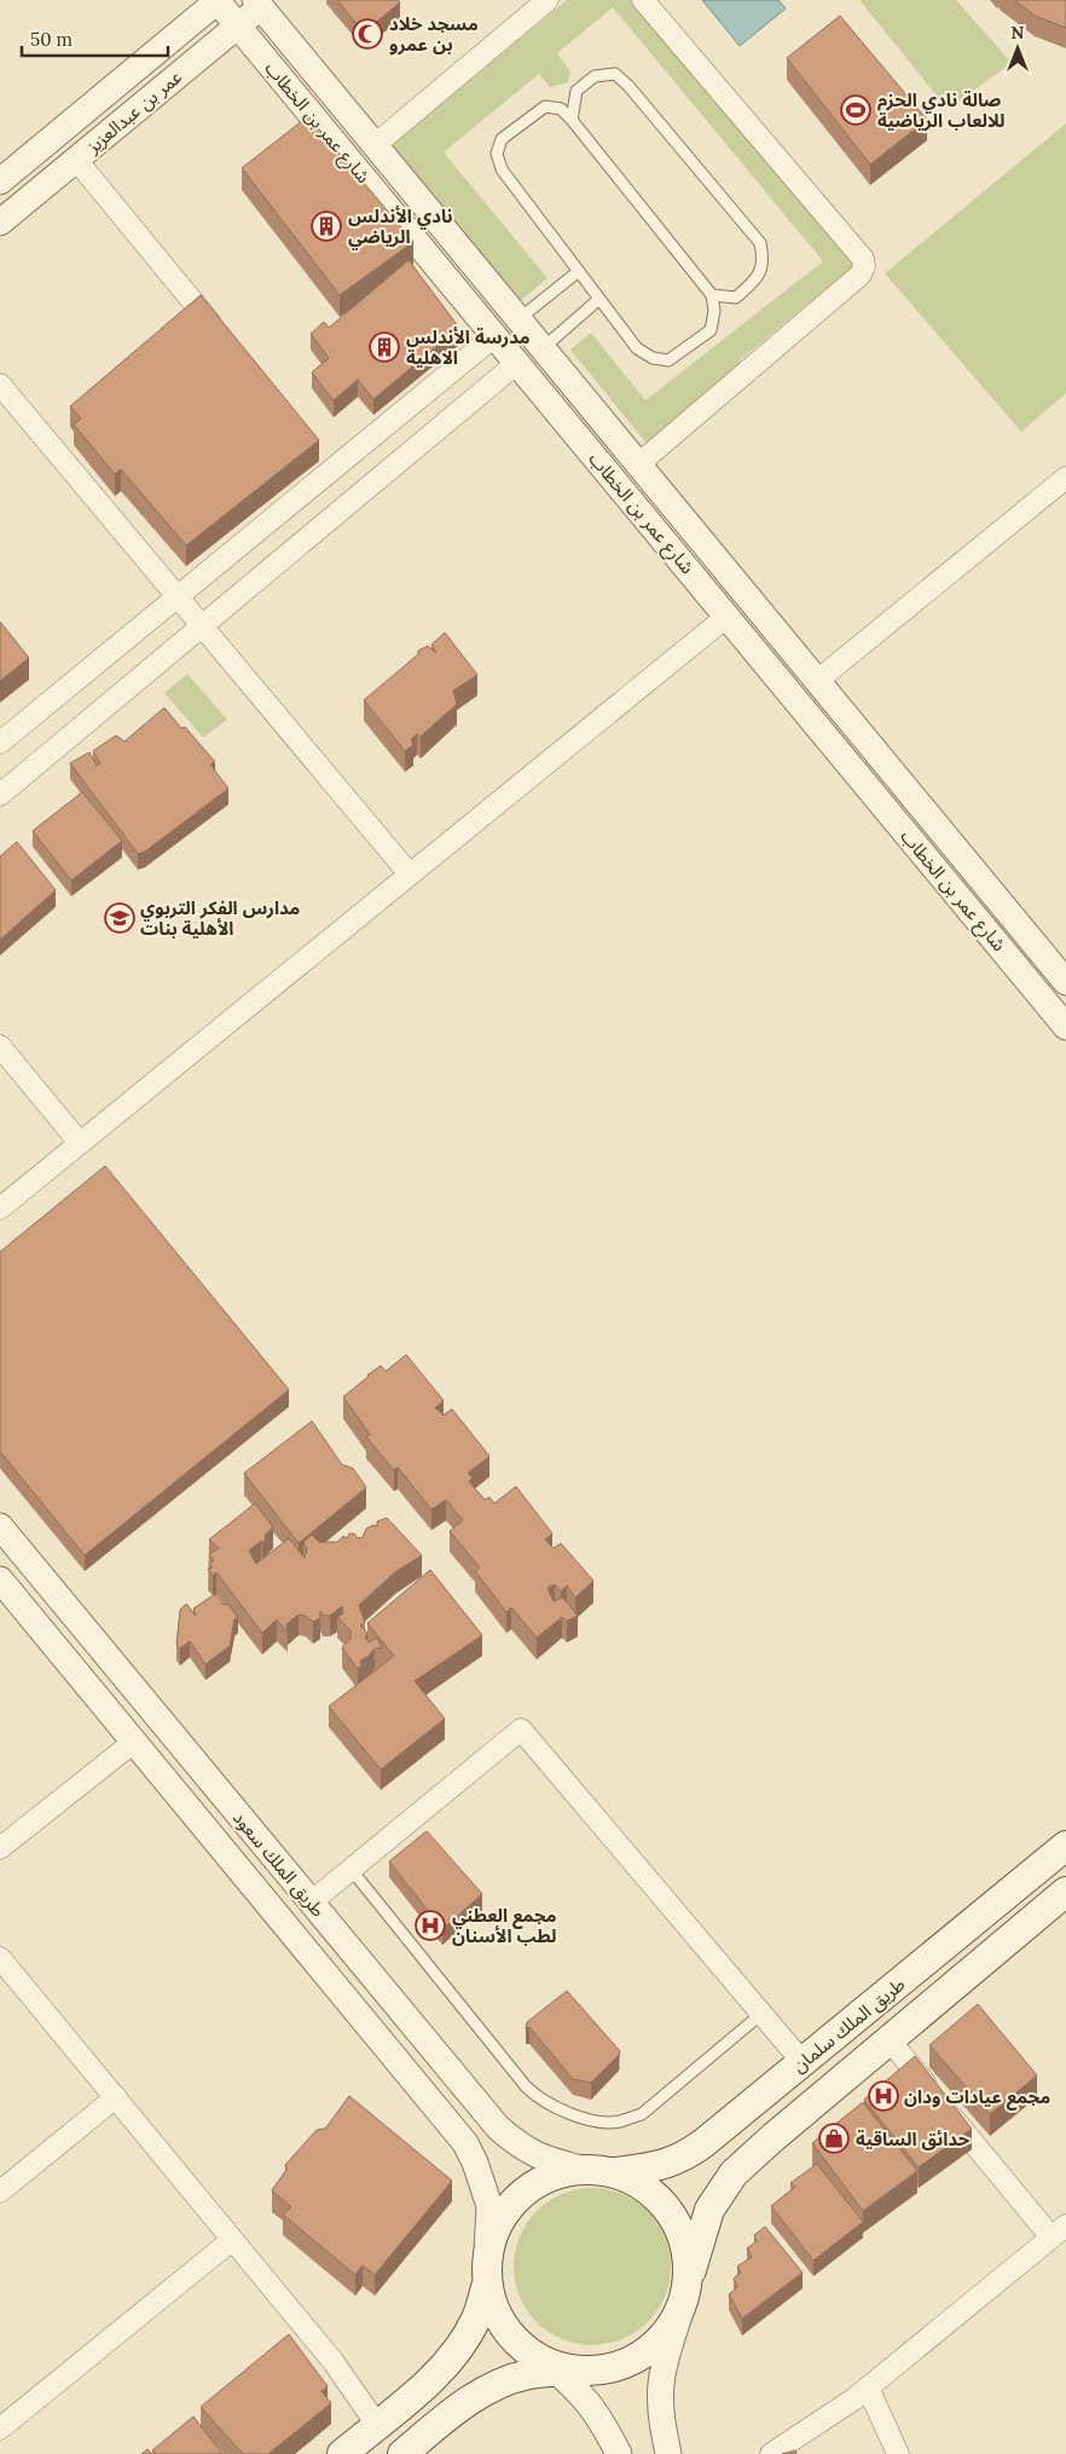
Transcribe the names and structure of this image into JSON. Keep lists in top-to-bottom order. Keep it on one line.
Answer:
{"streets":{"main road":["طريق الملك سلمان"],"street":["عمر بن عبدالعزيز","شارع عمر بن الخطاب","طريق الملك سعود"]},"crossings":[["عمر بن عبدالعزيز","شارع عمر بن الخطاب"],["طريق الملك سعود","طريق الملك سلمان"]],"places":{"mosque":["مسجد خلاد بن عمرو"],"sports":["صالة نادي الحزم للالعاب الرياضية"],"building":["نادي الأندلس الرياضي","مدرسة الأندلس الاهلية"],"school or university":["مدارس الفكر التربوي الأهلية بنات"],"hospital":["مجمع العطني لطب الأسنان","مجمع عيادات ودان"],"shop":["حدائق الساقية"]},"scale_bar":"50 m","north":"top"}
